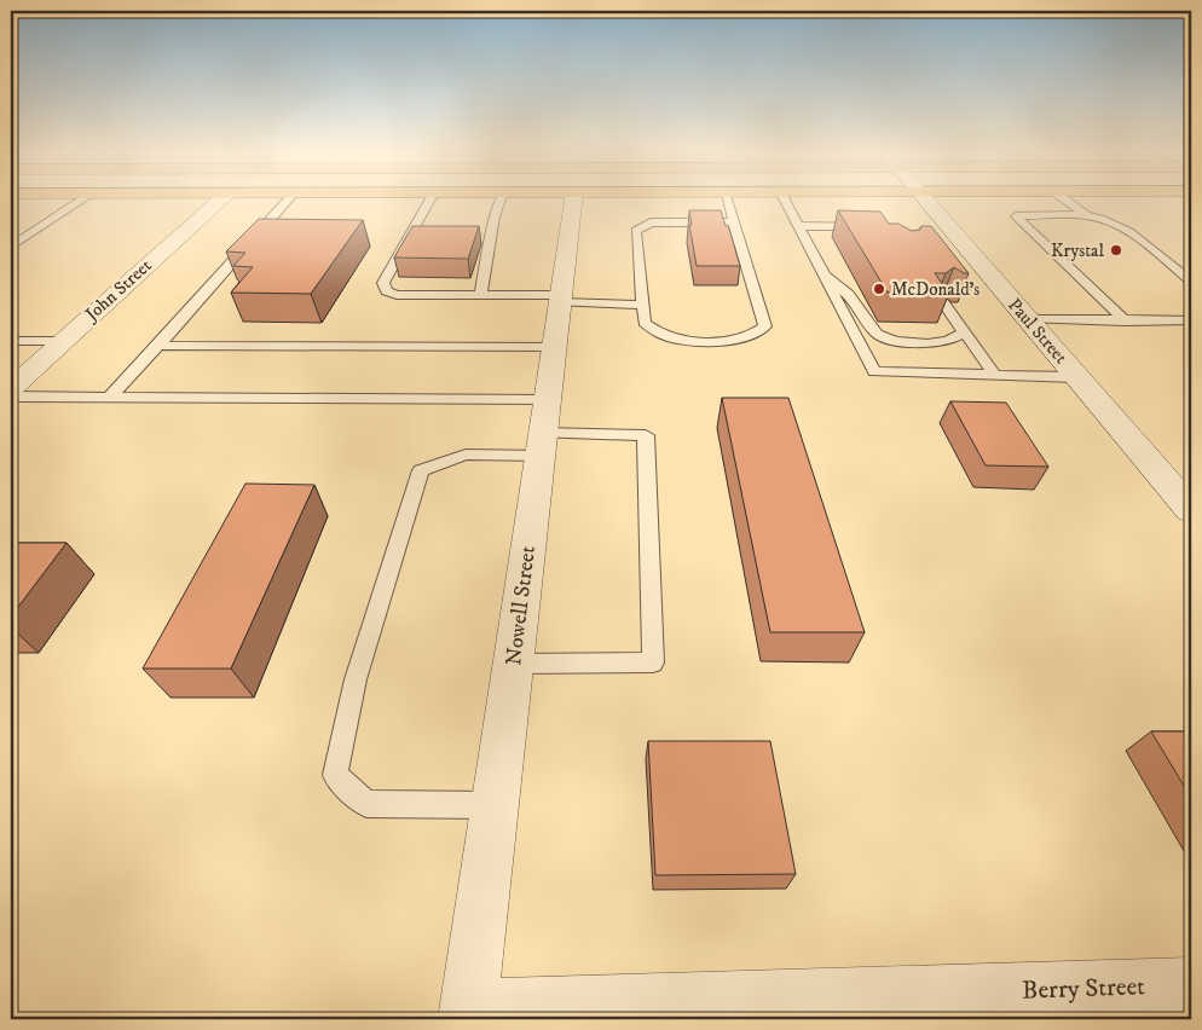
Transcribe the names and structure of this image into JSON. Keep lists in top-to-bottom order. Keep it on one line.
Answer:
{"streets":{"street":["John Street","Paul Street","Nowell Street","Berry Street"]},"crossings":[["Nowell Street","Berry Street"]],"places":["Krystal","McDonald's"]}
